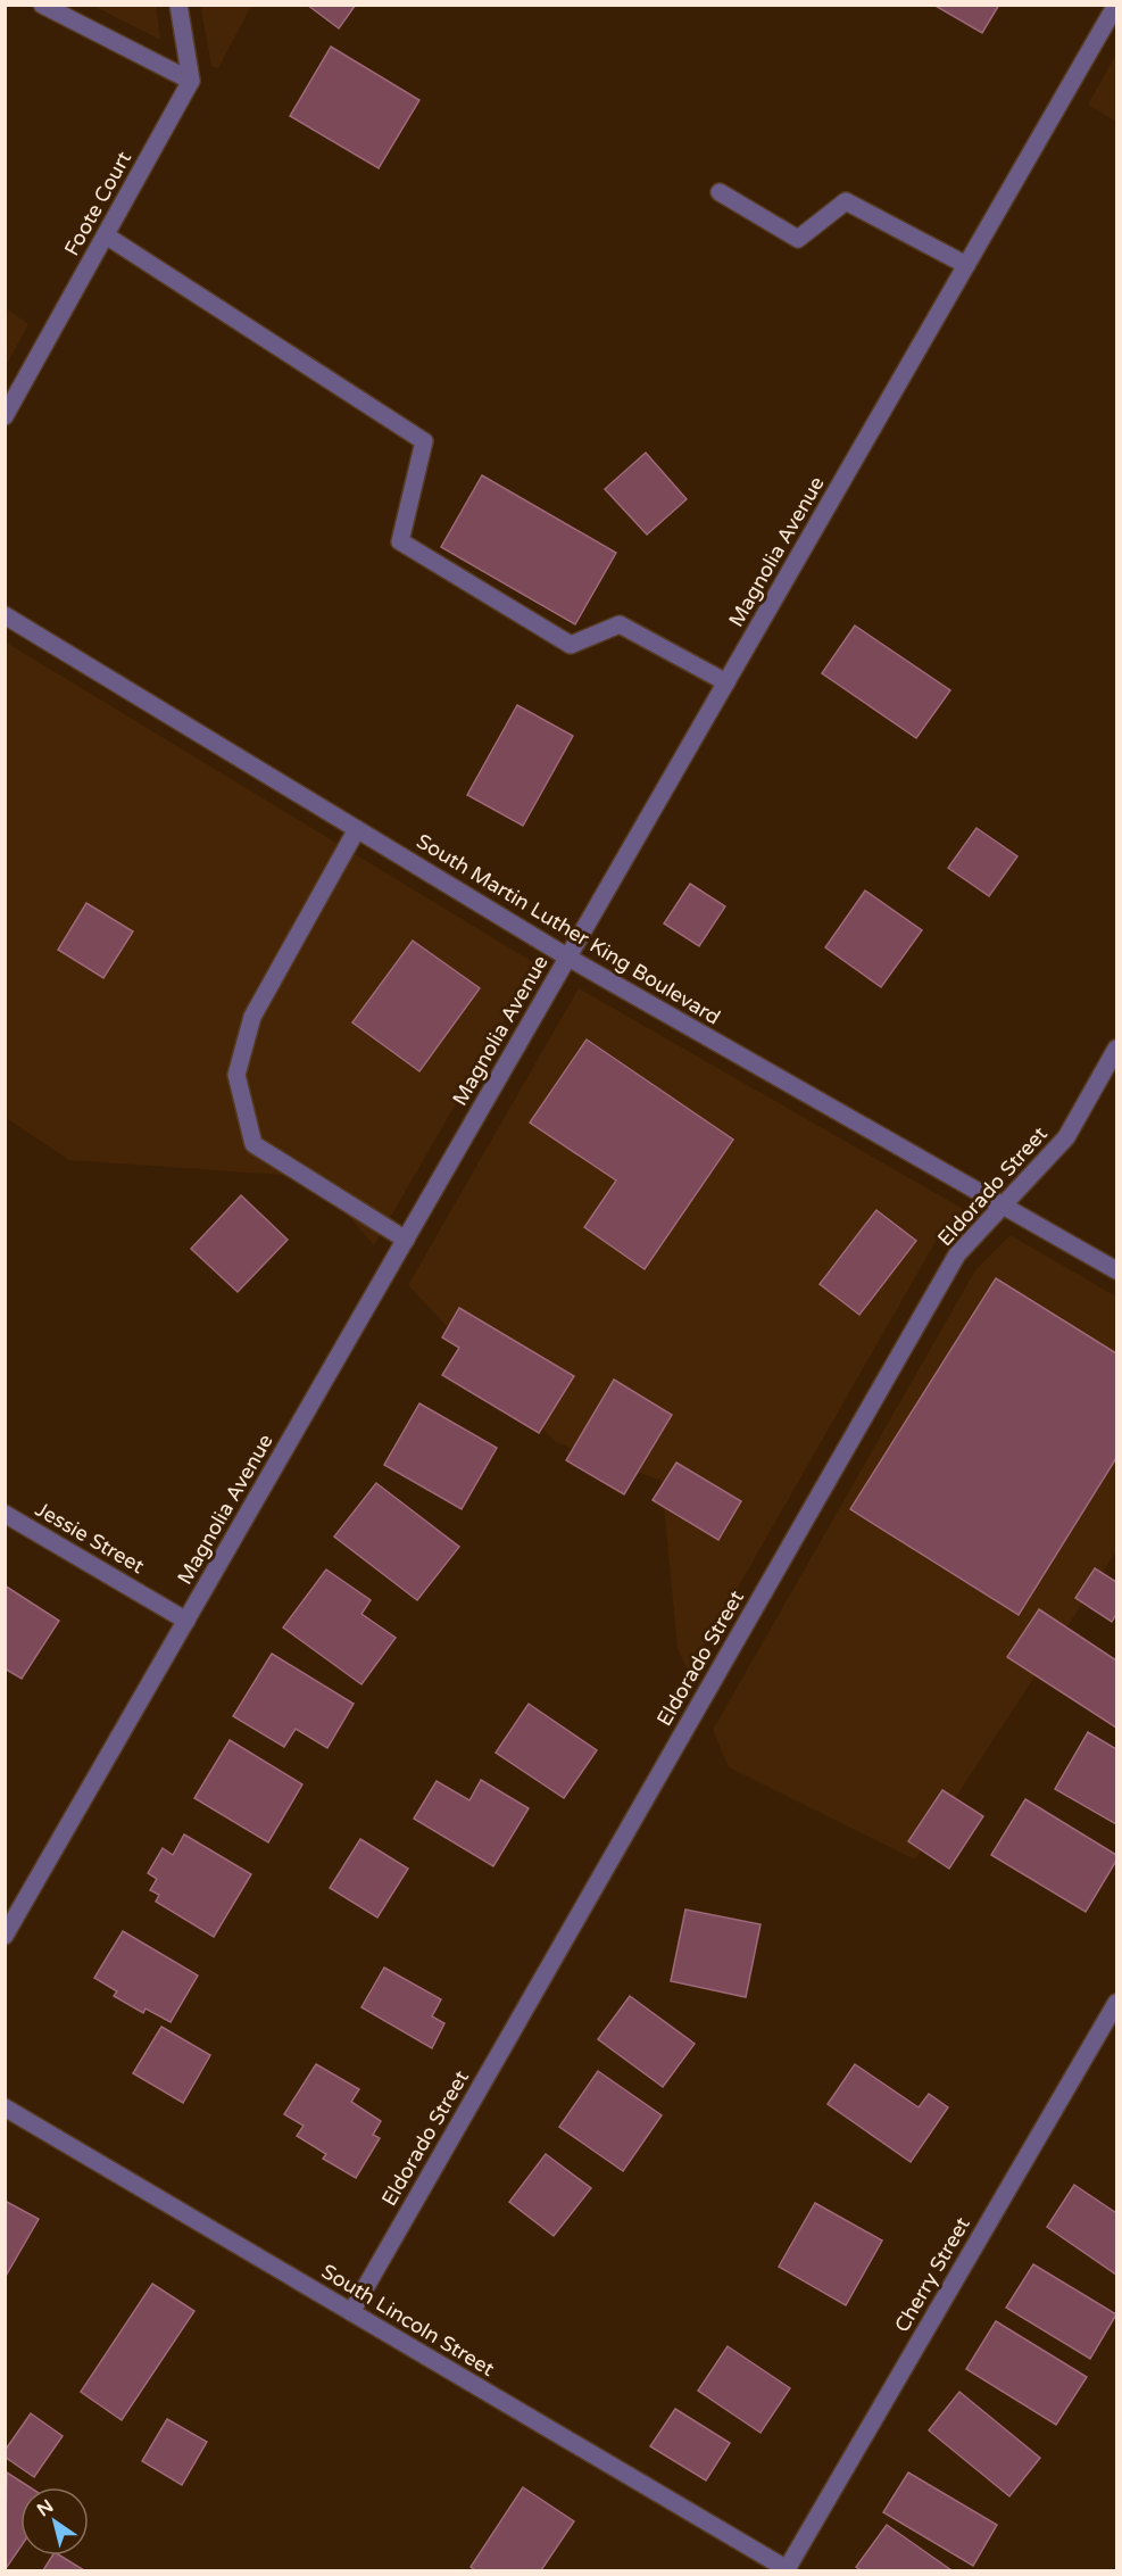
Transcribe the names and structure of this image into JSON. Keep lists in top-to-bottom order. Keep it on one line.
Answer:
{"streets":{"street":["Foote Court","Magnolia Avenue","South Martin Luther King Boulevard","Eldorado Street","Jessie Street","Cherry Street","South Lincoln Street"]},"crossings":[["Magnolia Avenue","South Martin Luther King Boulevard"],["Magnolia Avenue","Jessie Street"],["South Martin Luther King Boulevard","Eldorado Street"],["Eldorado Street","South Lincoln Street"],["Cherry Street","South Lincoln Street"]],"north":"top left"}
